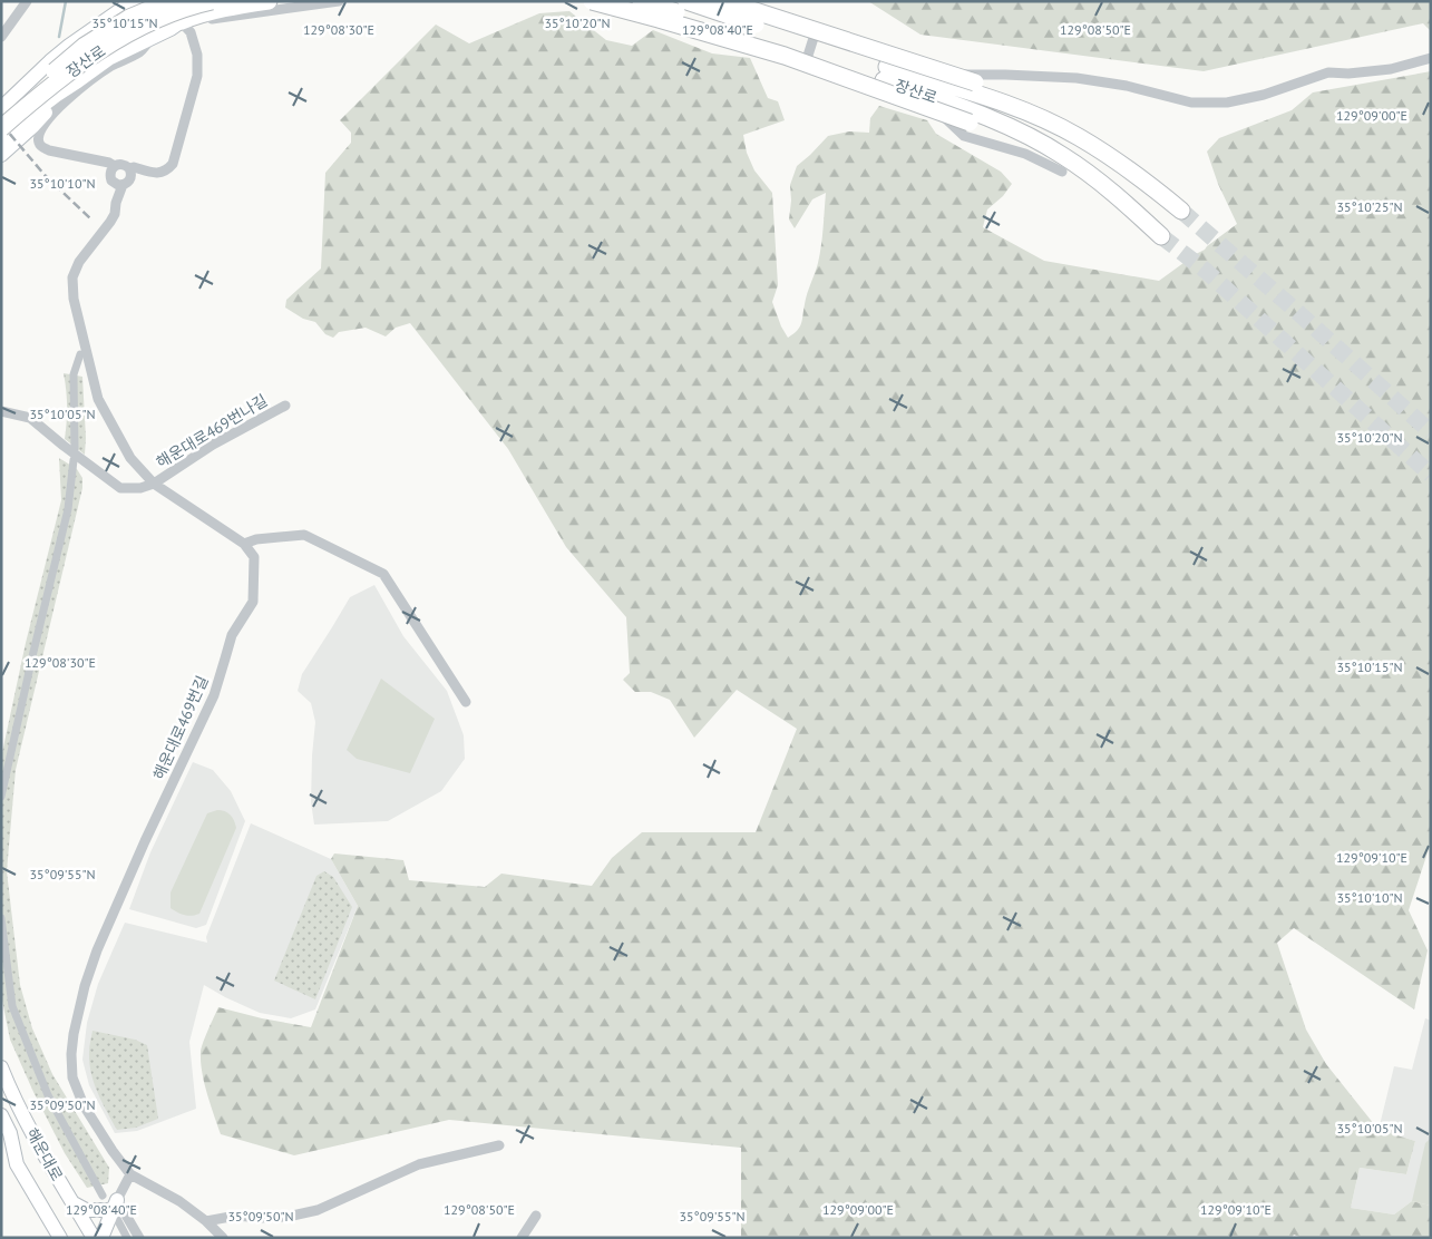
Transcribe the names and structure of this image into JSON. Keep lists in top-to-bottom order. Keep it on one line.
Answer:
{"streets":{"highway":["장산로"],"main road":["해운대로"],"street":["해운대로469번나길","해운대로469번길"]},"coordinates":["35°10'15\"N","35°10'20\"N","129°08'30\"E","129°08'40\"E","129°08'50\"E","129°09'00\"E","35°10'10\"N","35°10'25\"N","35°10'05\"N","129°09'10\"E","35°09'55\"N","35°09'50\"N"]}
